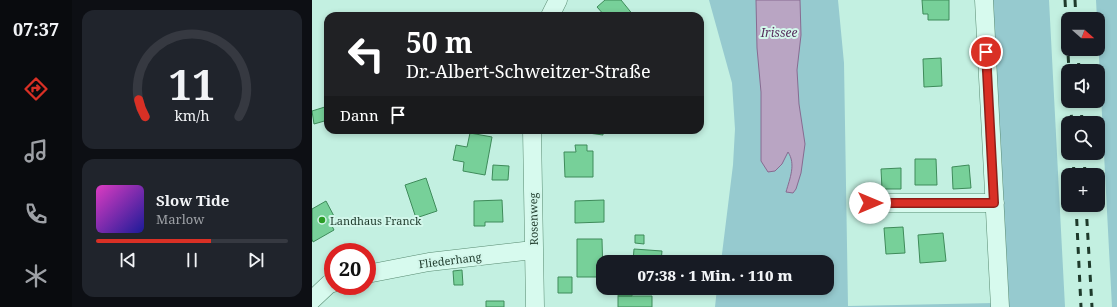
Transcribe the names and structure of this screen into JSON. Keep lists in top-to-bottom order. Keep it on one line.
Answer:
{"streets":{"street":["Rosenweg","Fliederhang"]},"crossings":[["Rosenweg","Fliederhang"]],"water":["Irissee"],"places":["Landhaus Franck"],"north":"right","page":{"tabs":"07:37","map_buttons":"+","turn":["50 m","Dr.-Albert-Schweitzer-Straße"],"then":"Dann","song":["Slow Tide","Marlow"],"limit":"20","trip":"07:38 · 1 Min. · 110 m","gauge":["11","km/h"]}}
